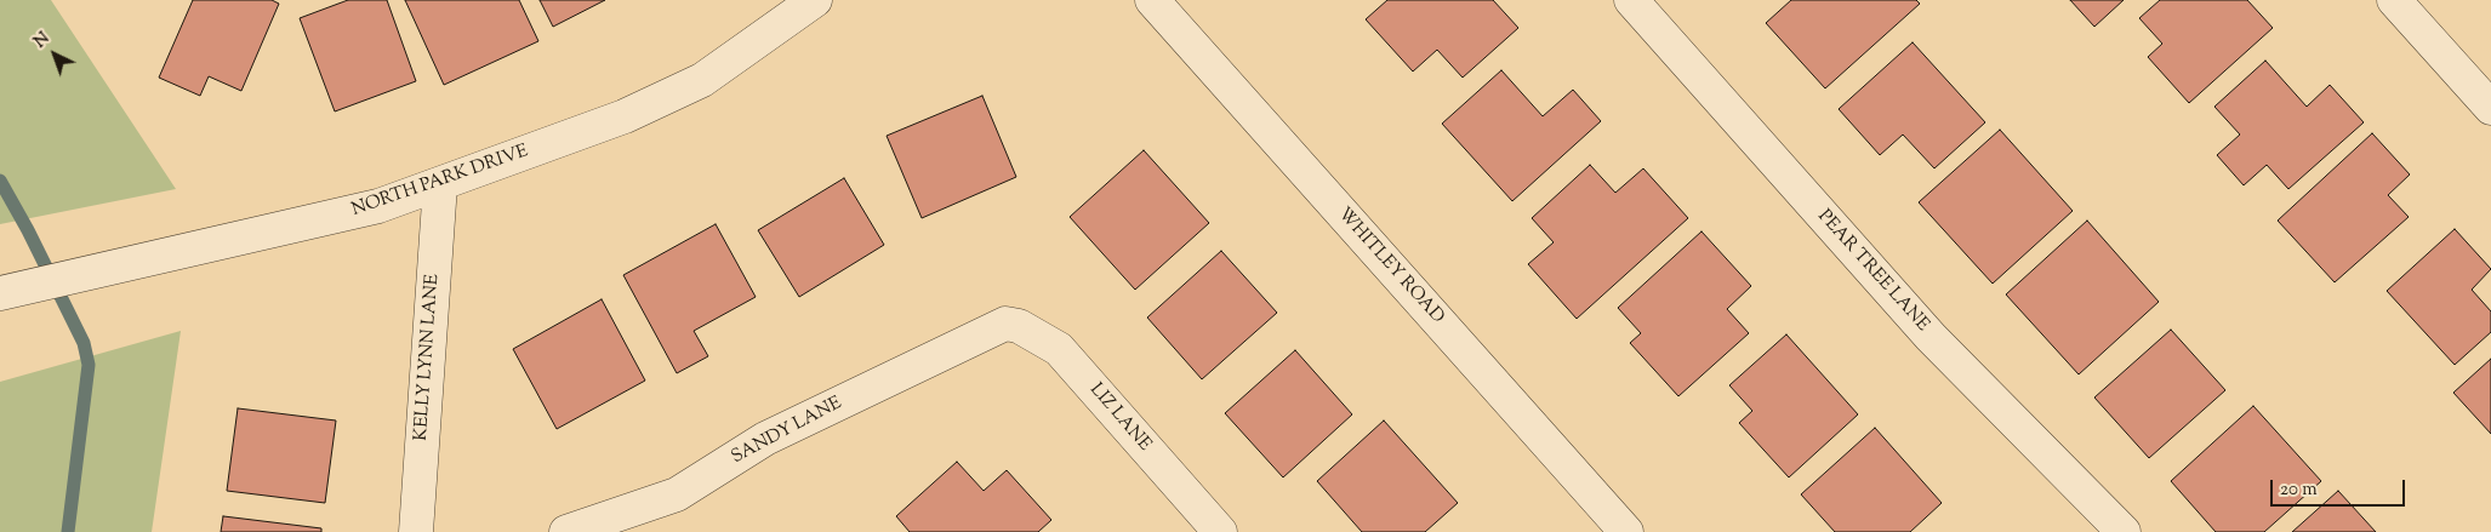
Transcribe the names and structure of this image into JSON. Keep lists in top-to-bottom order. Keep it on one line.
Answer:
{"streets":{"street":["NORTH PARK DRIVE","WHITLEY ROAD","PEAR TREE LANE","KELLY LYNN LANE","LIZ LANE","SANDY LANE"]},"crossings":[["NORTH PARK DRIVE","KELLY LYNN LANE"],["LIZ LANE","SANDY LANE"]],"scale_bar":"20 m","north":"top left"}
